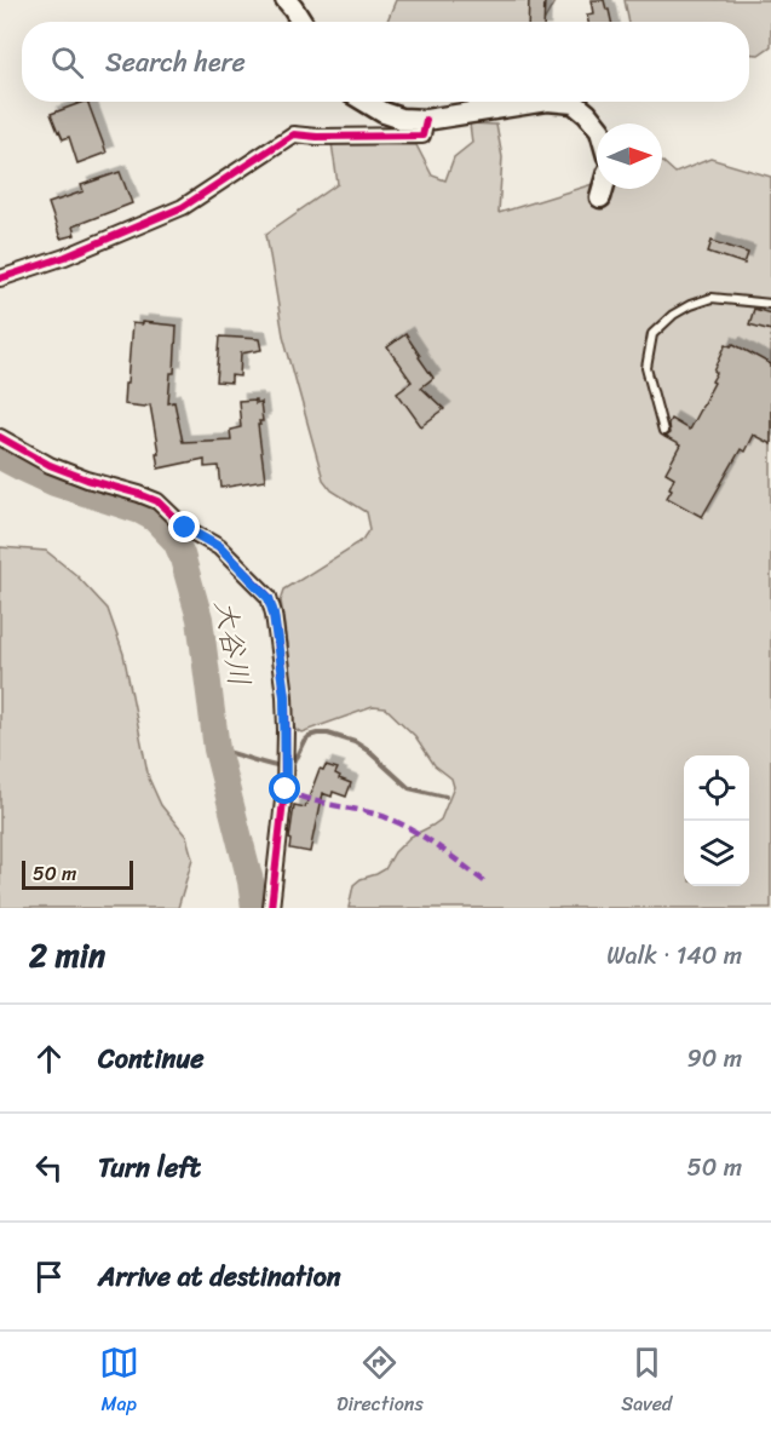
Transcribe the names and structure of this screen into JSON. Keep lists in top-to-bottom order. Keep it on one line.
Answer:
{"water":["大谷川"],"scale_bar":"50 m","north":"right","page":{"search":"Search here","scale":"50 m","heading":["2 min","Walk · 140 m"],"list":[["Continue","90 m"],["Turn left","50 m"],"Arrive at destination"],"nav":["Map","Directions","Saved"]}}
